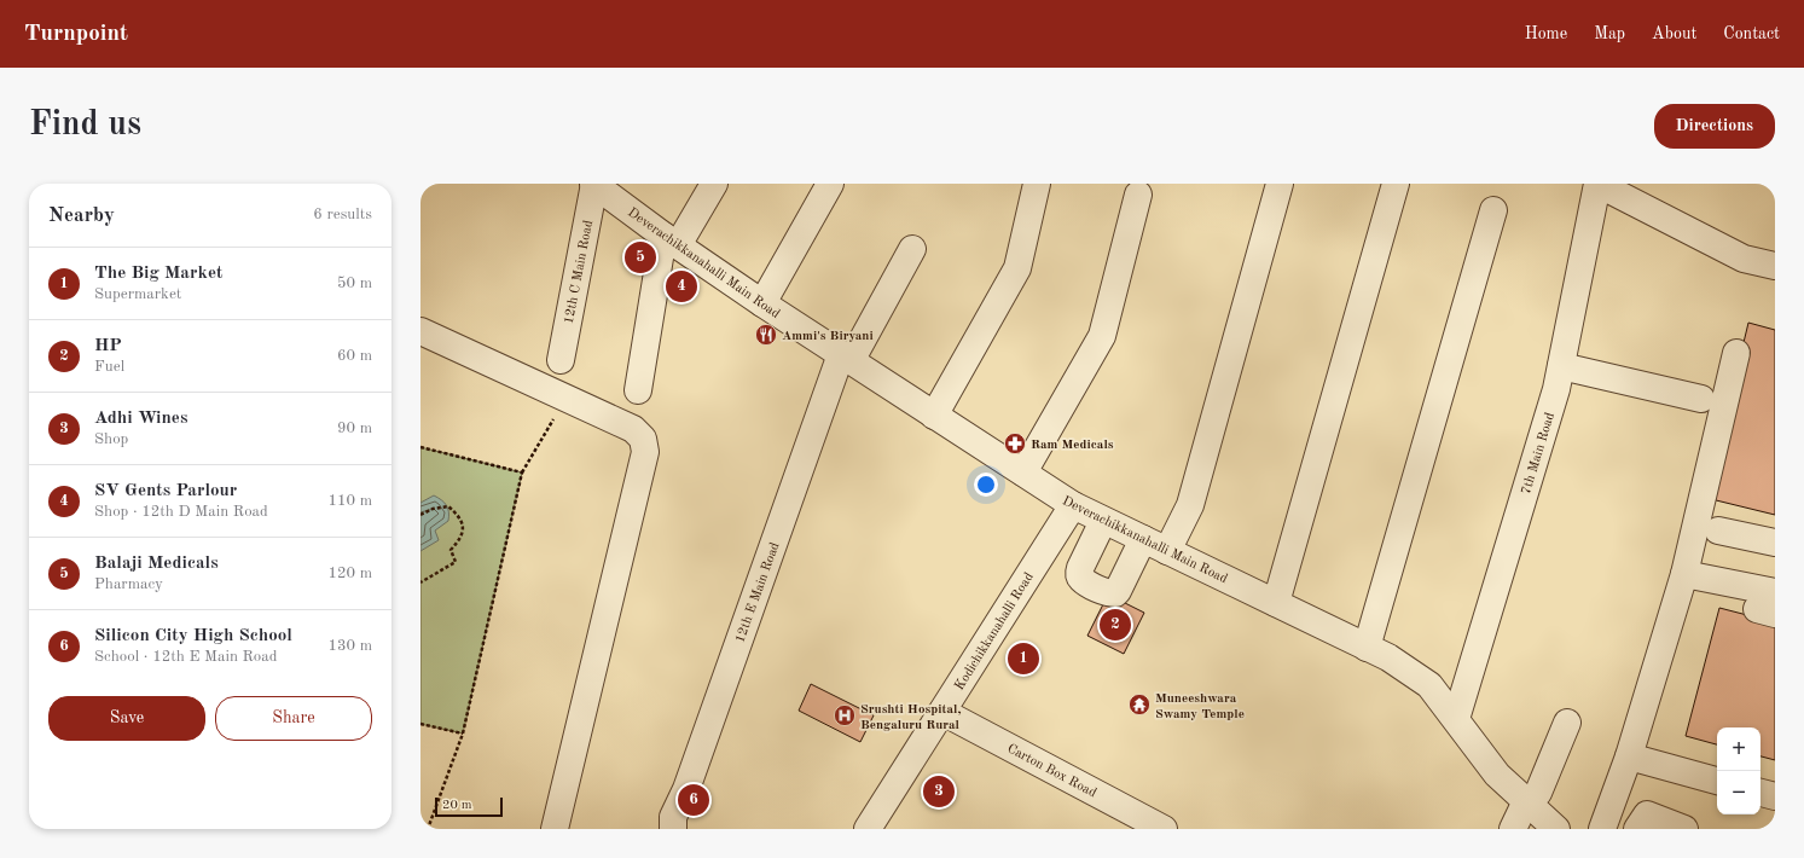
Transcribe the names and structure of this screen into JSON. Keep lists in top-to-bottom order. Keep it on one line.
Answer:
{"streets":{"street":["Deverachikkanahalli Main Road","12th C Main Road","7th Main Road","12th E Main Road","Kodichikkanahalli Road","Carton Box Road"]},"crossings":[["Deverachikkanahalli Main Road","12th C Main Road"],["Deverachikkanahalli Main Road","7th Main Road"],["Deverachikkanahalli Main Road","12th E Main Road"],["Deverachikkanahalli Main Road","Kodichikkanahalli Road"],["Kodichikkanahalli Road","Carton Box Road"]],"places":{"restaurant":["Ammi's Biryani"],"pharmacy":["Ram Medicals"],"temple":["Muneeshwara Swamy Temple"],"hospital":["Srushti Hospital, Bengaluru Rural"]},"scale_bar":"20 m","page":{"header":"Turnpoint","nav":["Home","Map","About","Contact"],"buttons":["Directions",["Save","Share"]],"title":"Find us","heading":["Nearby","6 results"],"pins":["5","4","2","1","3","6"],"list":[{"mark":"1","name":"The Big Market","note":"Supermarket","value":"50 m"},{"mark":"2","name":"HP","note":"Fuel","value":"60 m"},{"mark":"3","name":"Adhi Wines","note":"Shop","value":"90 m"},{"mark":"4","name":"SV Gents Parlour","note":"Shop · 12th D Main Road","value":"110 m"},{"mark":"5","name":"Balaji Medicals","note":"Pharmacy","value":"120 m"},{"mark":"6","name":"Silicon City High School","note":"School · 12th E Main Road","value":"130 m"}],"map_buttons":["+","−"],"scale":"20 m"}}
